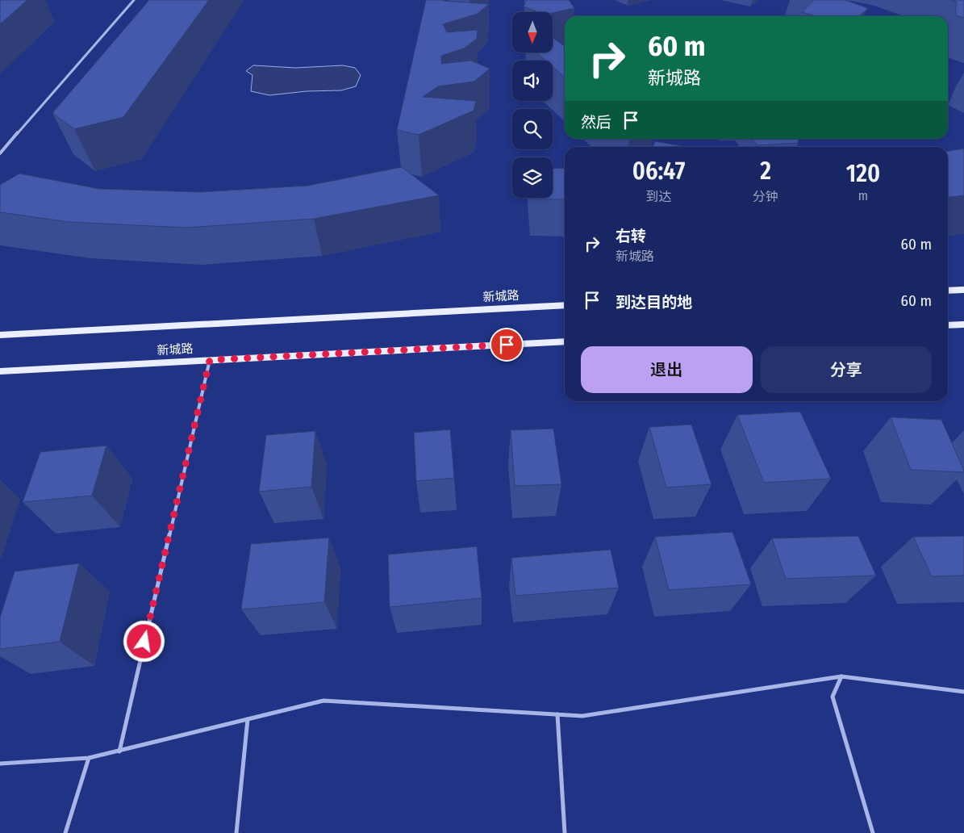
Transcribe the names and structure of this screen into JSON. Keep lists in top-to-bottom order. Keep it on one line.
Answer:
{"streets":{"main road":["新城路"]},"north":"bottom","page":{"turn":["60 m","新城路"],"then":"然后","eta":["06:47","到达","2","分钟","120","m"],"list":[{"name":"右转","note":"新城路","value":"60 m"},{"name":"到达目的地","value":"60 m"}],"buttons":["退出","分享"]}}
